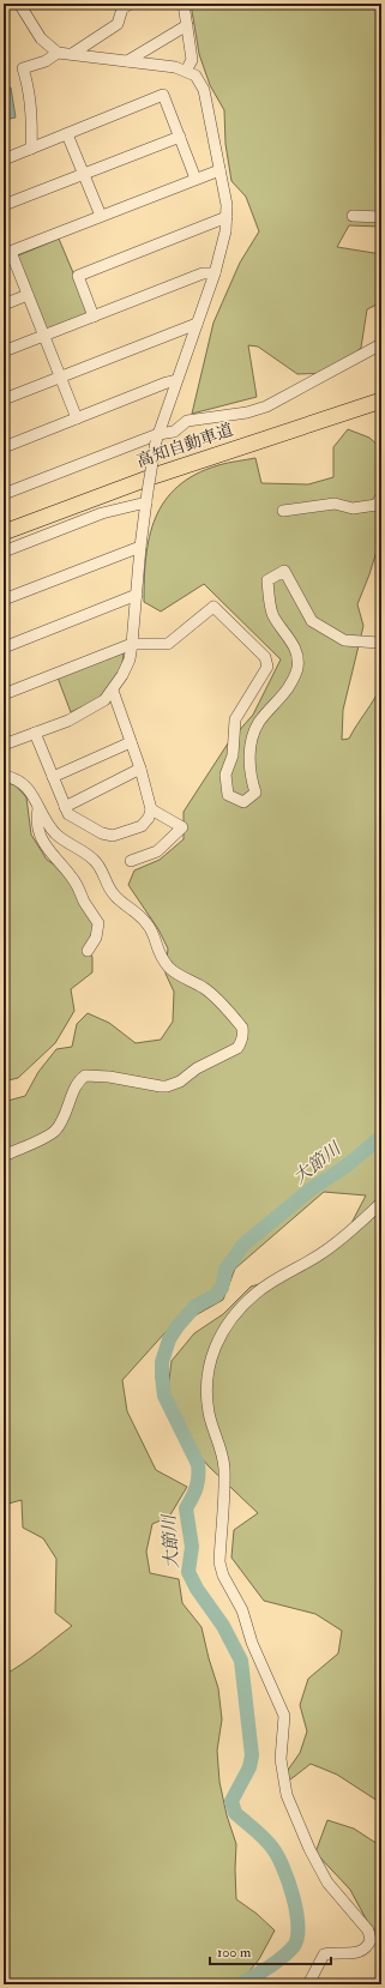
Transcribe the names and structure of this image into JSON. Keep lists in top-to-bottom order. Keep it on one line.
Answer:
{"streets":{"highway":["高知自動車道"]},"water":["大節川"],"scale_bar":"100 m"}
